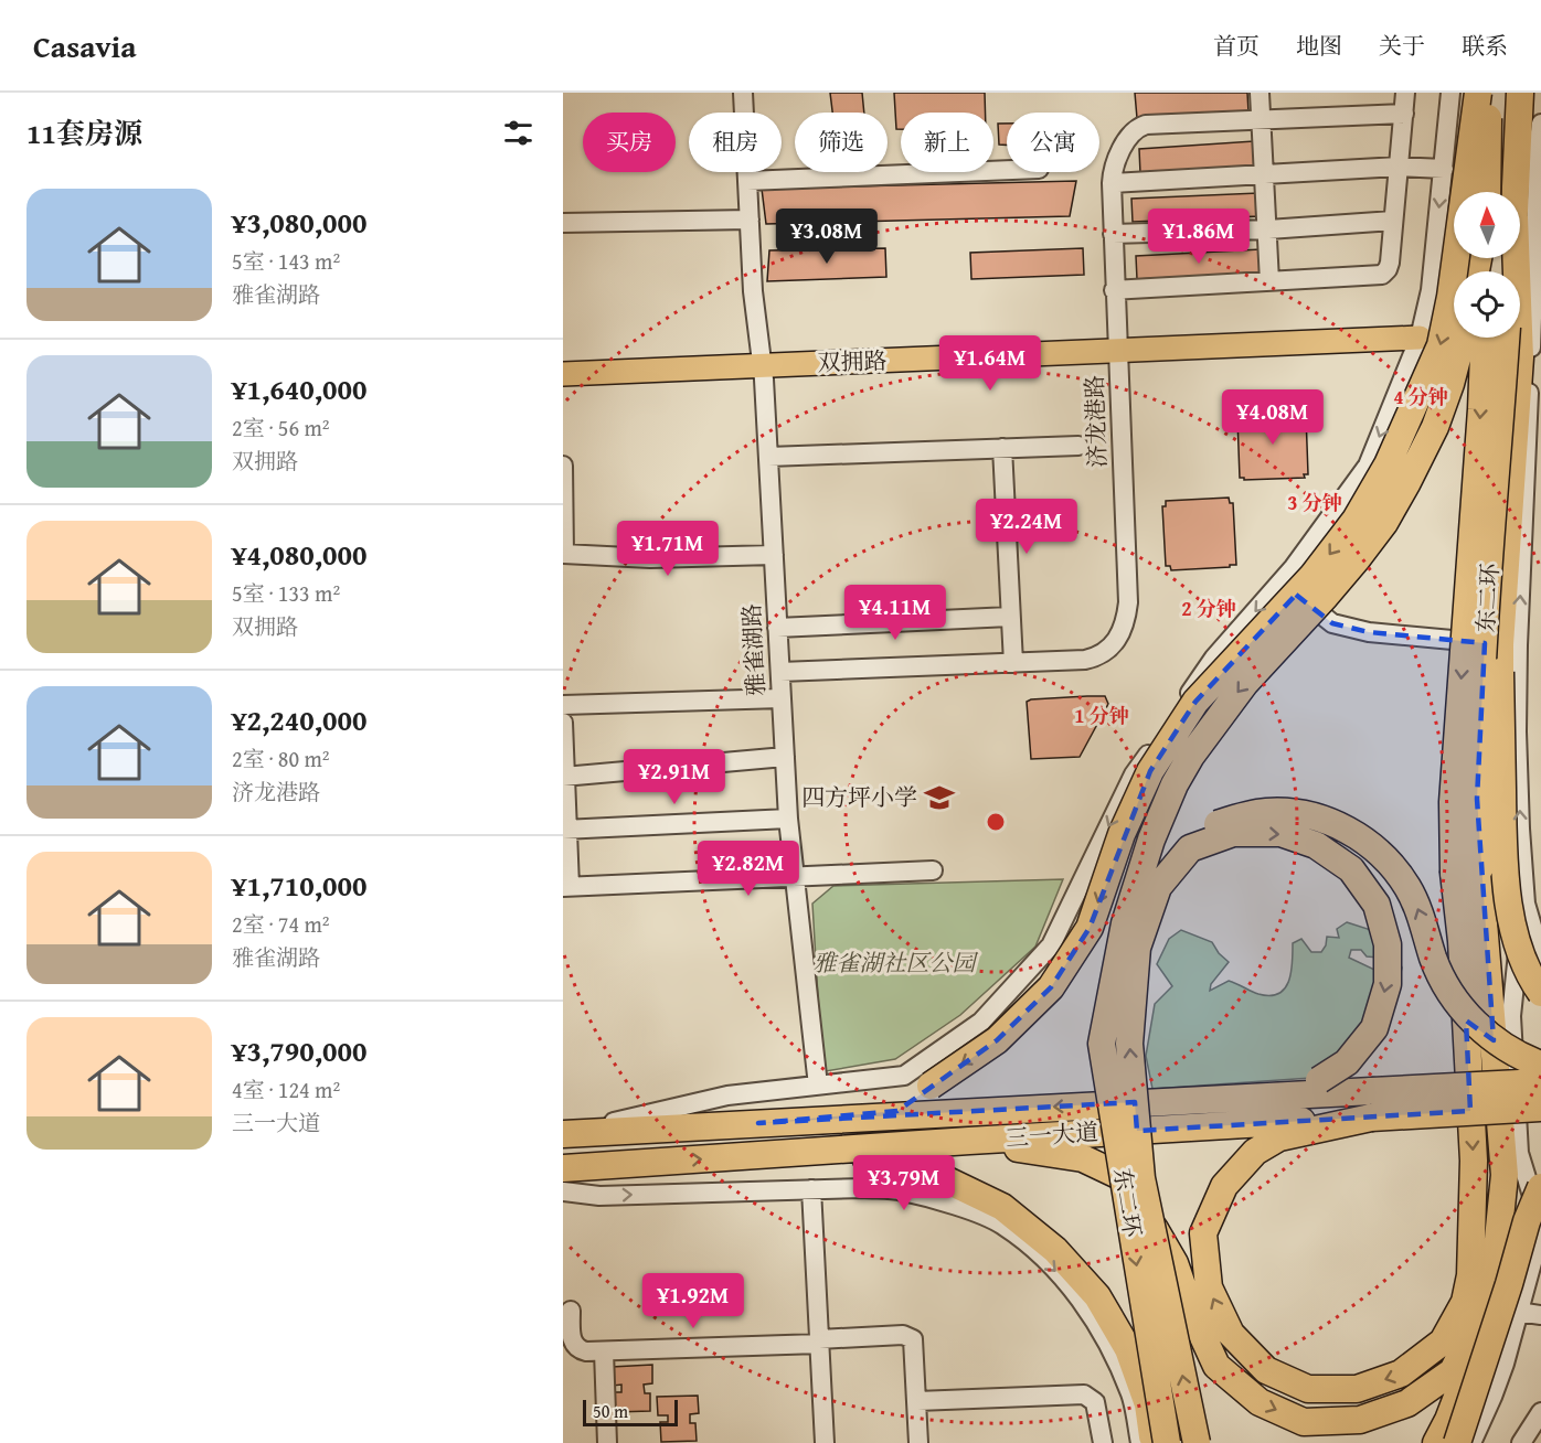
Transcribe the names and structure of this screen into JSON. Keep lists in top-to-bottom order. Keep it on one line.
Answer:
{"streets":{"highway":["东二环","三一大道"],"main road":["双拥路"],"street":["济龙港路","雅雀湖路"]},"crossings":[["双拥路","济龙港路"],["双拥路","雅雀湖路"],["济龙港路","雅雀湖路"]],"one_way":["东二环"],"parks":["雅雀湖社区公园"],"places":{"school or university":["四方坪小学"]},"scale_bar":"50 m","north":"top","page":{"header":"Casavia","nav":["首页","地图","关于","联系"],"heading":"11套房源","chip":["买房","租房","筛选","新上","公寓"],"list":[{"name":"¥3,080,000","note":"5室 · 143 m² · 雅雀湖路"},{"name":"¥1,640,000","note":"2室 · 56 m² · 双拥路"},{"name":"¥4,080,000","note":"5室 · 133 m² · 双拥路"},{"name":"¥2,240,000","note":"2室 · 80 m² · 济龙港路"},{"name":"¥1,710,000","note":"2室 · 74 m² · 雅雀湖路"},{"name":"¥3,790,000","note":"4室 · 124 m² · 三一大道"}],"price":["¥3.08M","¥1.86M","¥1.64M","¥4.08M","¥2.24M","¥1.71M","¥4.11M","¥2.91M","¥2.82M","¥3.79M","¥1.92M"],"scale":"50 m"},"rings":["4 分钟","3 分钟","2 分钟","1 分钟"]}
